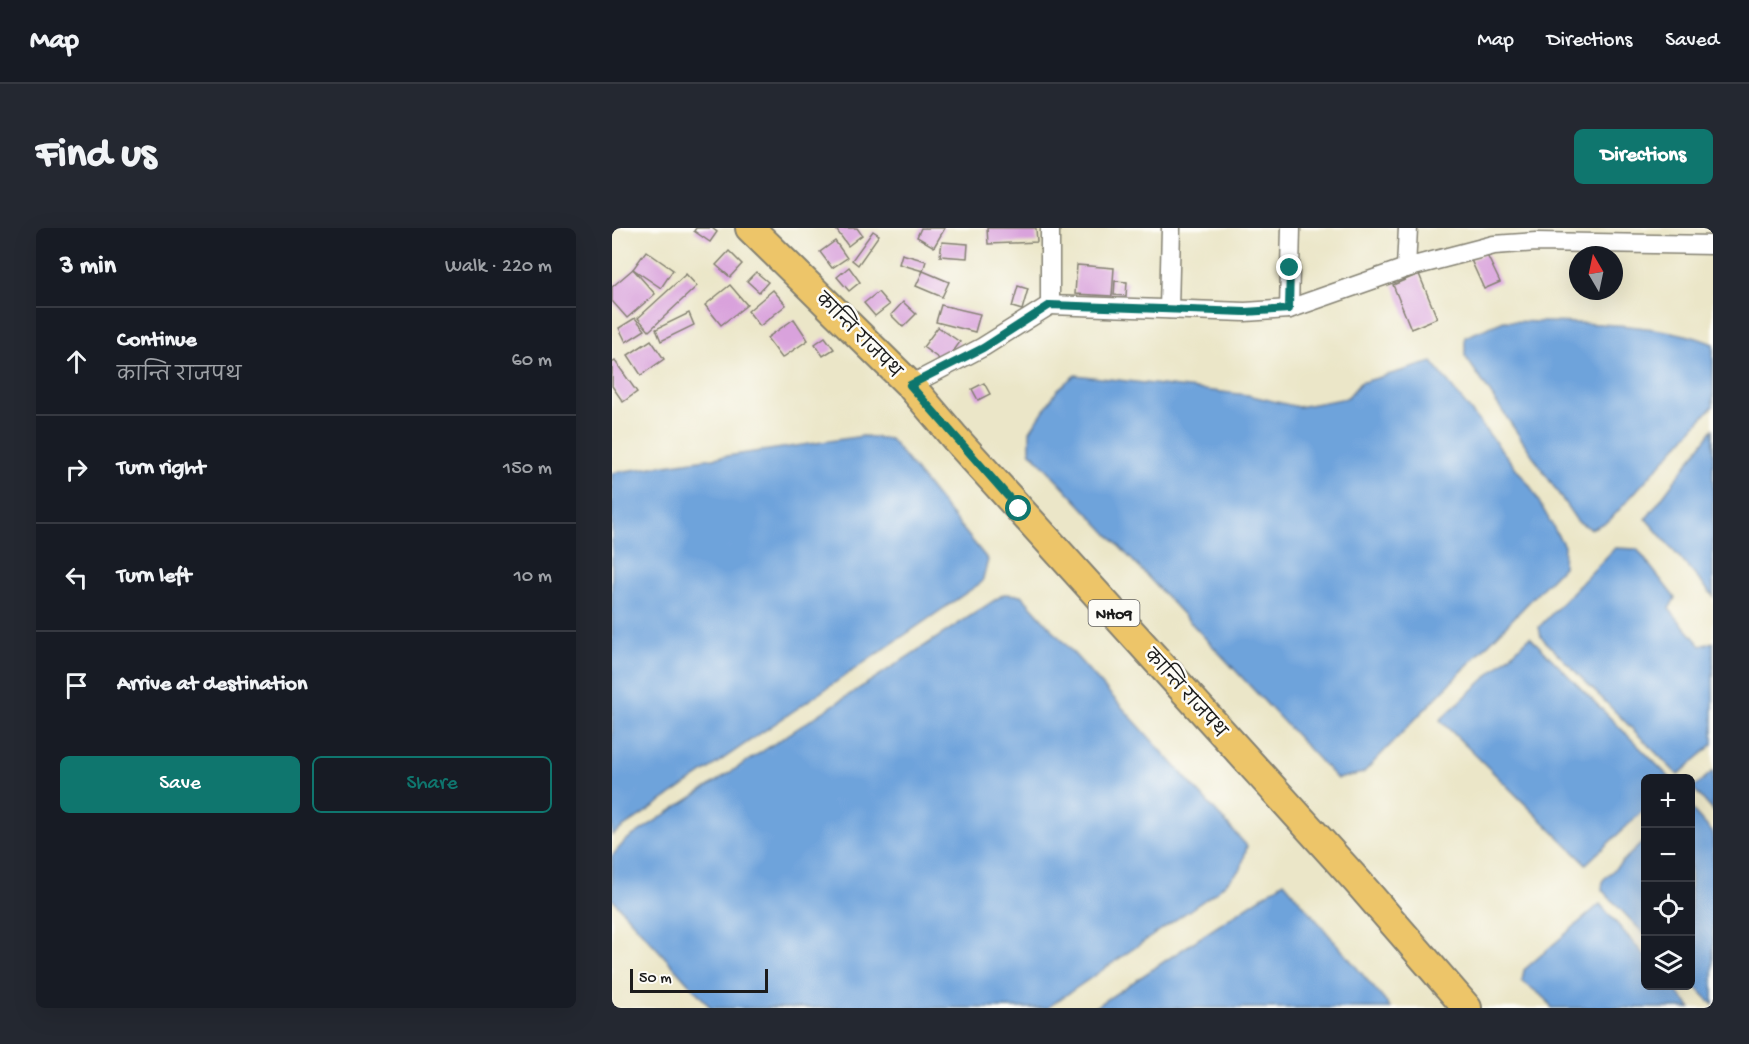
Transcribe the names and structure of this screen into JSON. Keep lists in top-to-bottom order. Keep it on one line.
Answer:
{"streets":{"main road":["कान्ति राजपथ","NH09"]},"scale_bar":"50 m","north":"top","page":{"header":"Map","nav":["Map","Directions","Saved"],"buttons":["Directions",["Save","Share"]],"title":"Find us","heading":["3 min","Walk · 220 m"],"list":[["Continue","कान्ति राजपथ","60 m"],["Turn right","150 m"],["Turn left","10 m"],"Arrive at destination"],"map_buttons":["+","−"],"scale":"50 m"}}
